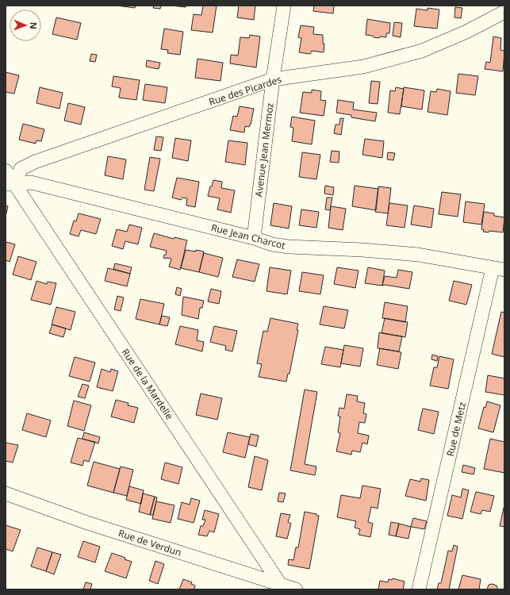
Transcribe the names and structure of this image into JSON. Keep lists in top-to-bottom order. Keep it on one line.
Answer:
{"streets":{"street":["Rue des Picardes","Avenue Jean Mermoz","Rue Jean Charcot","Rue de la Mardelle","Rue de Metz","Rue de Verdun"]},"crossings":[["Rue des Picardes","Avenue Jean Mermoz"],["Rue des Picardes","Rue Jean Charcot"],["Rue des Picardes","Rue de la Mardelle"],["Avenue Jean Mermoz","Rue Jean Charcot"],["Rue Jean Charcot","Rue de la Mardelle"],["Rue Jean Charcot","Rue de Metz"],["Rue de la Mardelle","Rue de Verdun"]],"north":"right"}
